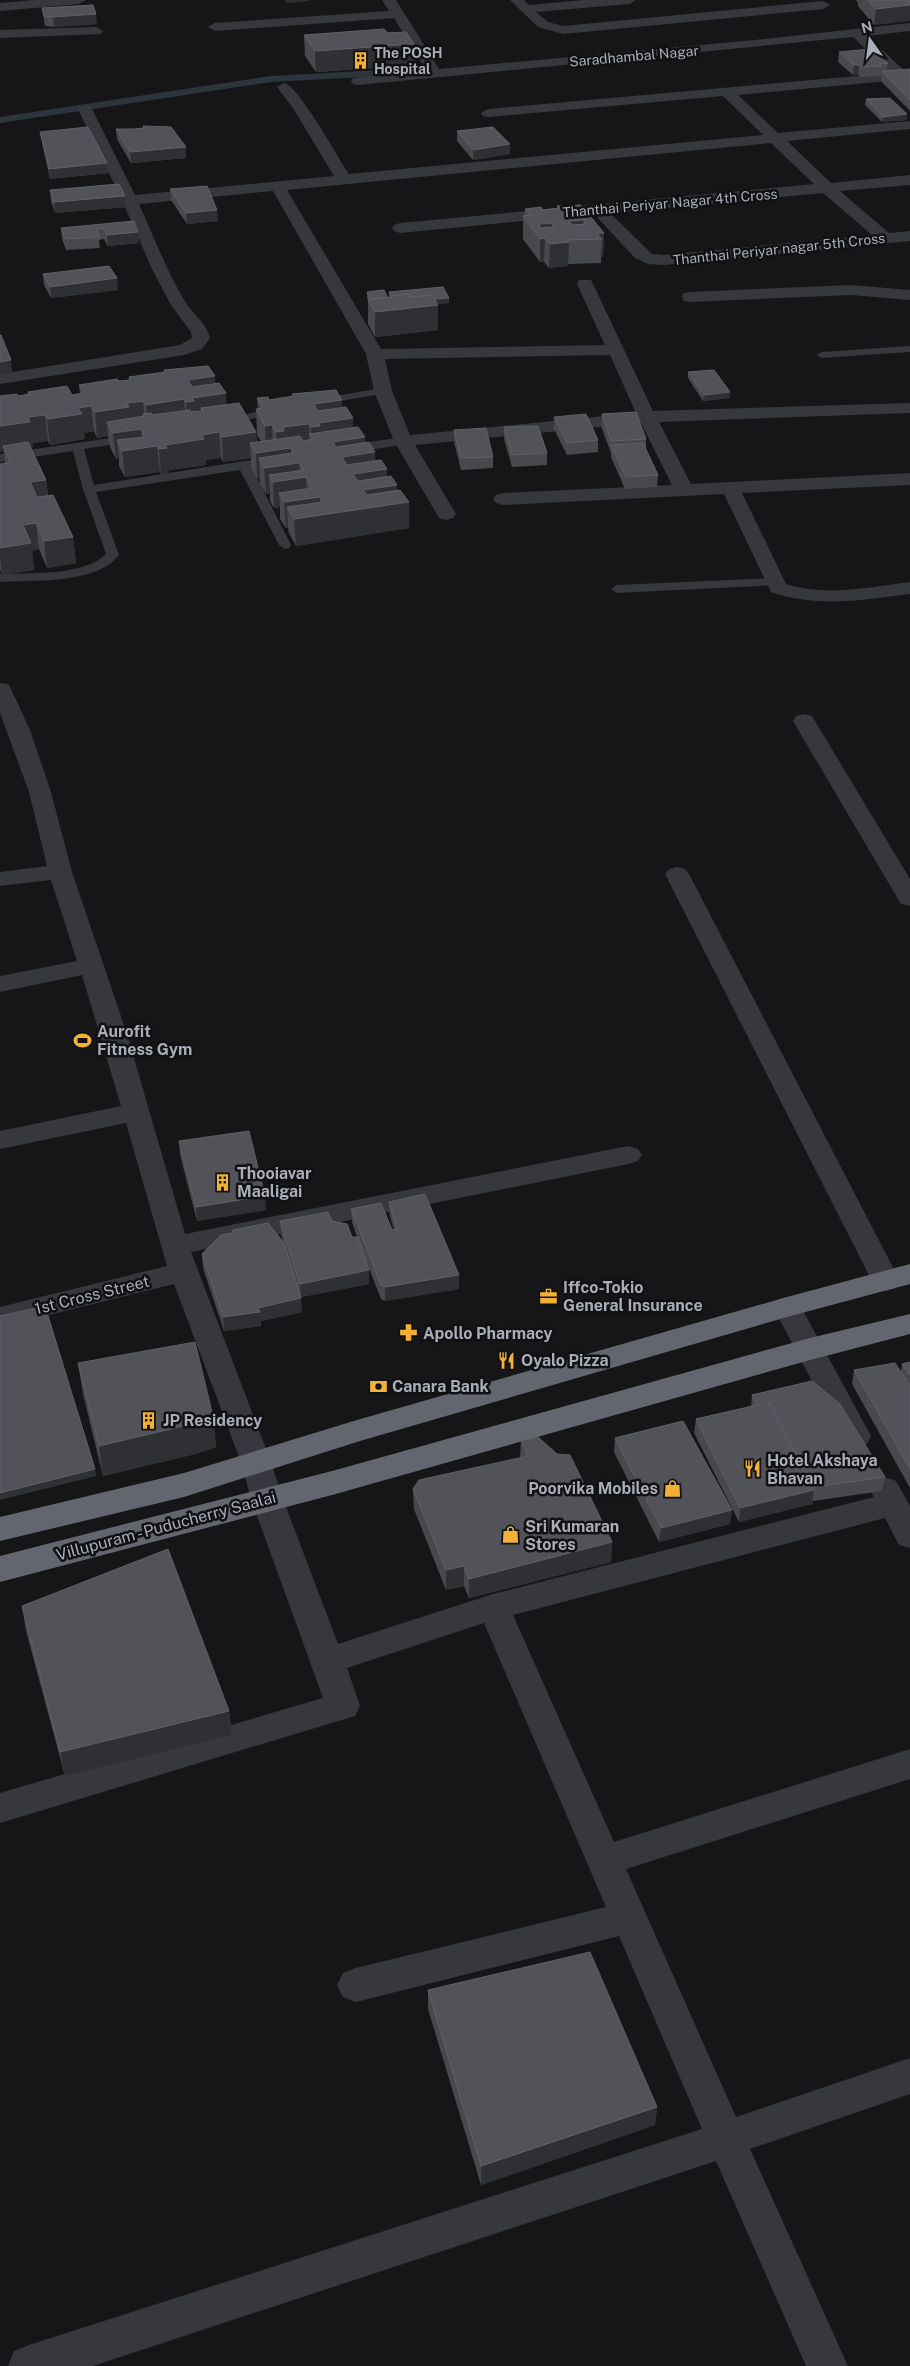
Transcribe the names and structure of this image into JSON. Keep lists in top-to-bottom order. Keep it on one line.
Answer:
{"streets":{"highway":["Villupuram - Puducherry Saalai"],"street":["Saradhambal Nagar","Thanthai Periyar Nagar 4th Cross","Thanthai Periyar nagar 5th Cross","1st Cross Street"]},"crossings":[["Thanthai Periyar Nagar 4th Cross","Thanthai Periyar nagar 5th Cross"]],"places":{"building":["The POSH Hospital","Thooiavar Maaligai","JP Residency"],"sports":["Aurofit Fitness Gym"],"office":["Iffco-Tokio General Insurance"],"pharmacy":["Apollo Pharmacy"],"restaurant":["Oyalo Pizza","Hotel Akshaya Bhavan"],"bank":["Canara Bank"],"shop":["Poorvika Mobiles","Sri Kumaran Stores"]},"north":"top"}
